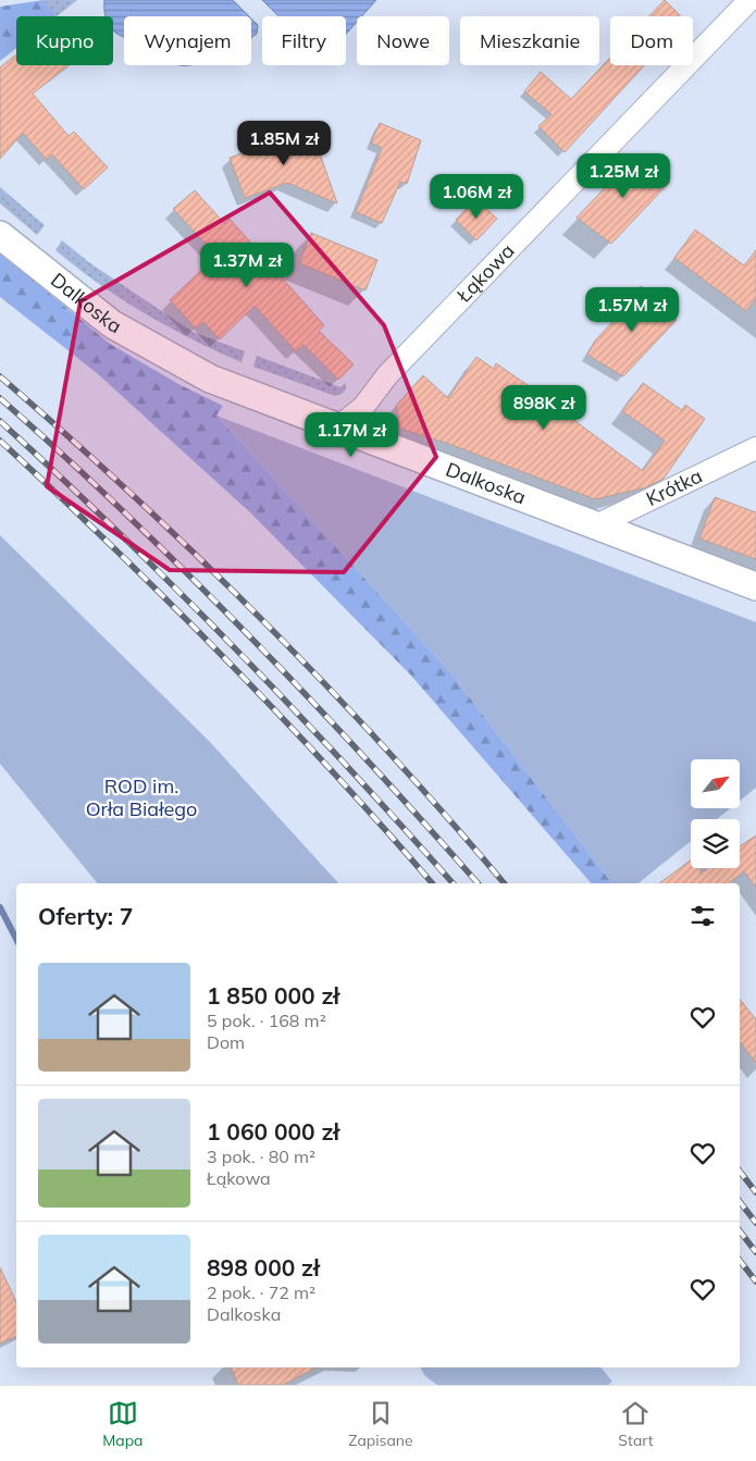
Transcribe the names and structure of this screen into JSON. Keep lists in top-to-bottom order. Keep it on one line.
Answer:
{"streets":{"street":["Łąkowa","Dalkoska","Krótka"]},"crossings":[["Łąkowa","Dalkoska"],["Dalkoska","Krótka"]],"parks":["ROD im. Orła Białego"],"north":"top right","page":{"chip":["Kupno","Wynajem","Filtry","Nowe","Mieszkanie","Dom"],"price":["1.85M zł","1.25M zł","1.06M zł","1.37M zł","1.57M zł","898K zł","1.17M zł"],"heading":"Oferty: 7","list":[{"name":"1 850 000 zł","note":"5 pok. · 168 m² · Dom"},{"name":"1 060 000 zł","note":"3 pok. · 80 m² · Łąkowa"},{"name":"898 000 zł","note":"2 pok. · 72 m² · Dalkoska"}],"tabs":["Mapa","Zapisane","Start"]}}
